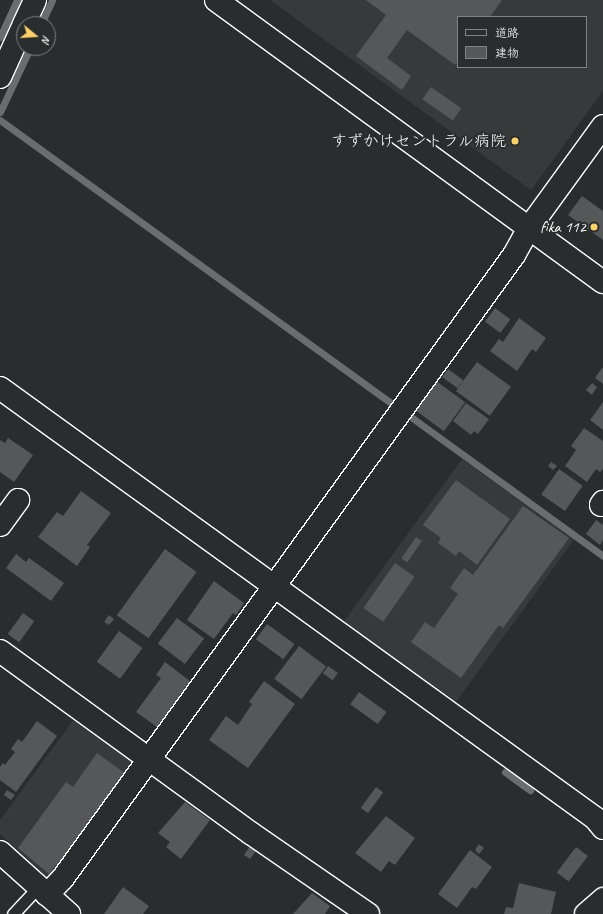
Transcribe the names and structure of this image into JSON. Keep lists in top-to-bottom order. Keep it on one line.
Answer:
{"places":["すずかけセントラル病院","fika 112"],"legend":["道路","建物"],"north":"right"}
